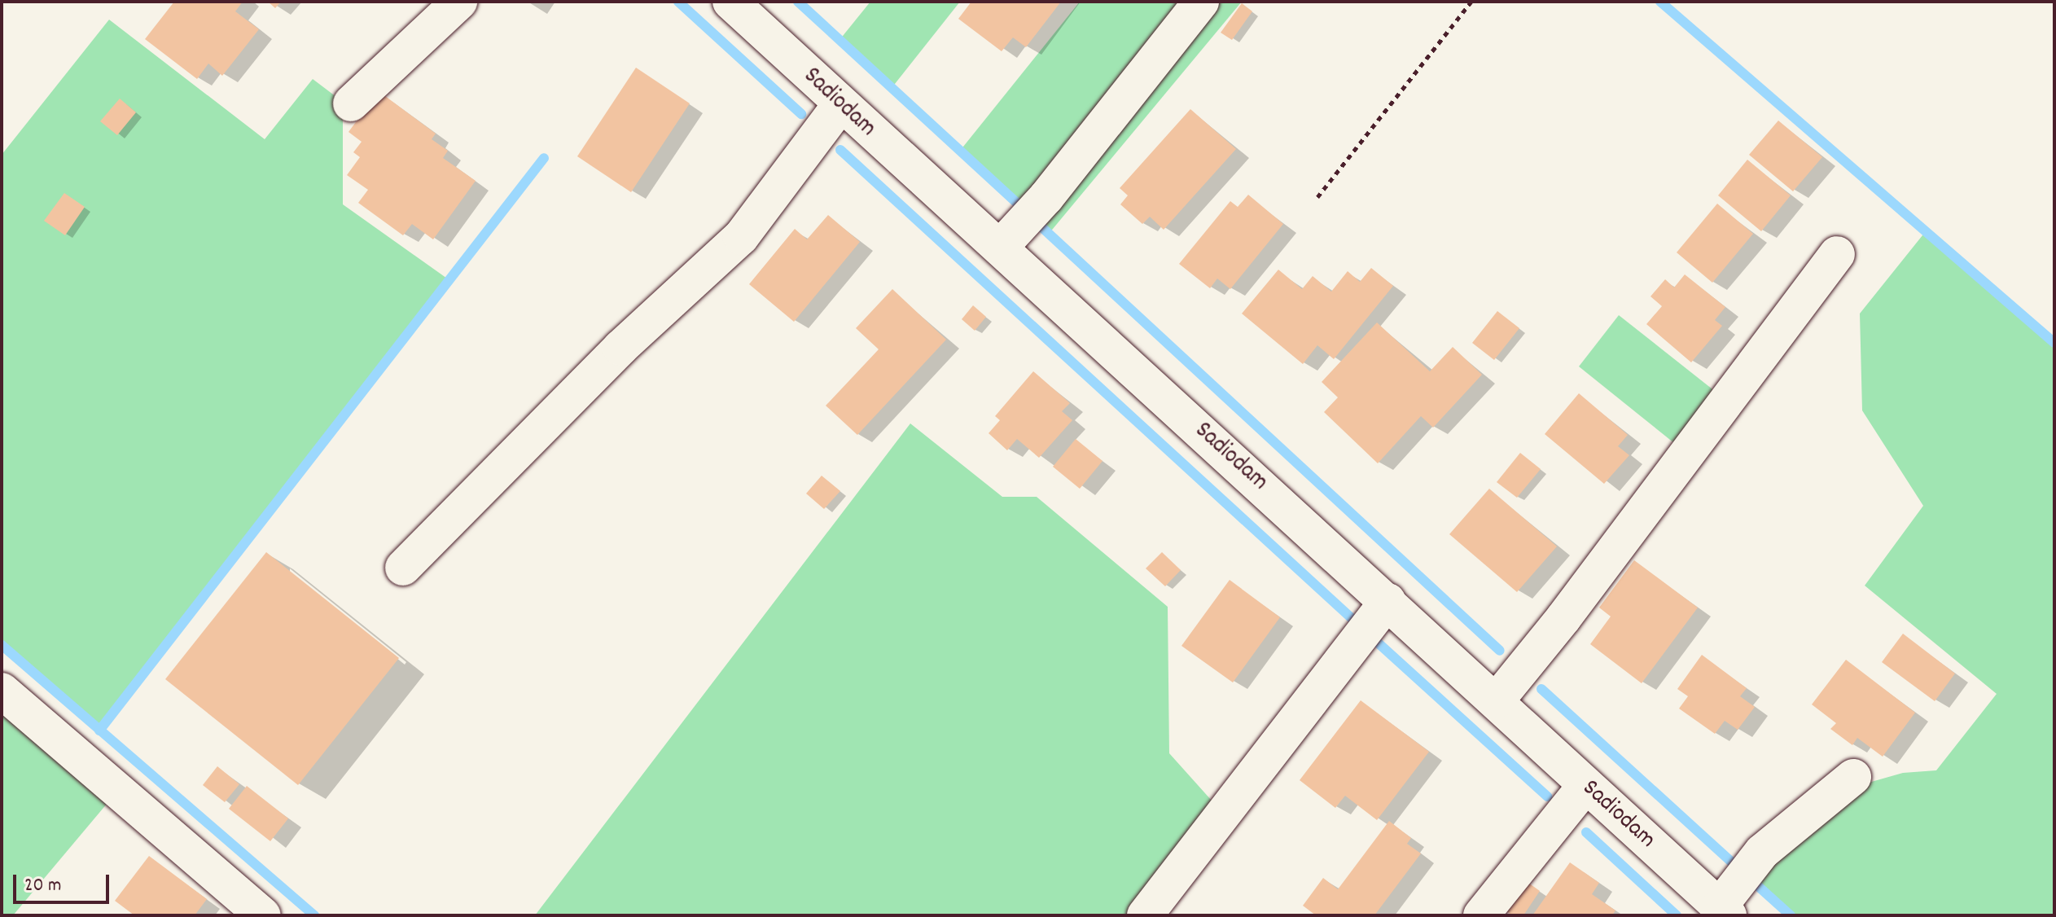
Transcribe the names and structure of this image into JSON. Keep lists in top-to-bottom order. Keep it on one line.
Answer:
{"streets":{"street":["Sadiodam"]},"scale_bar":"20 m"}
